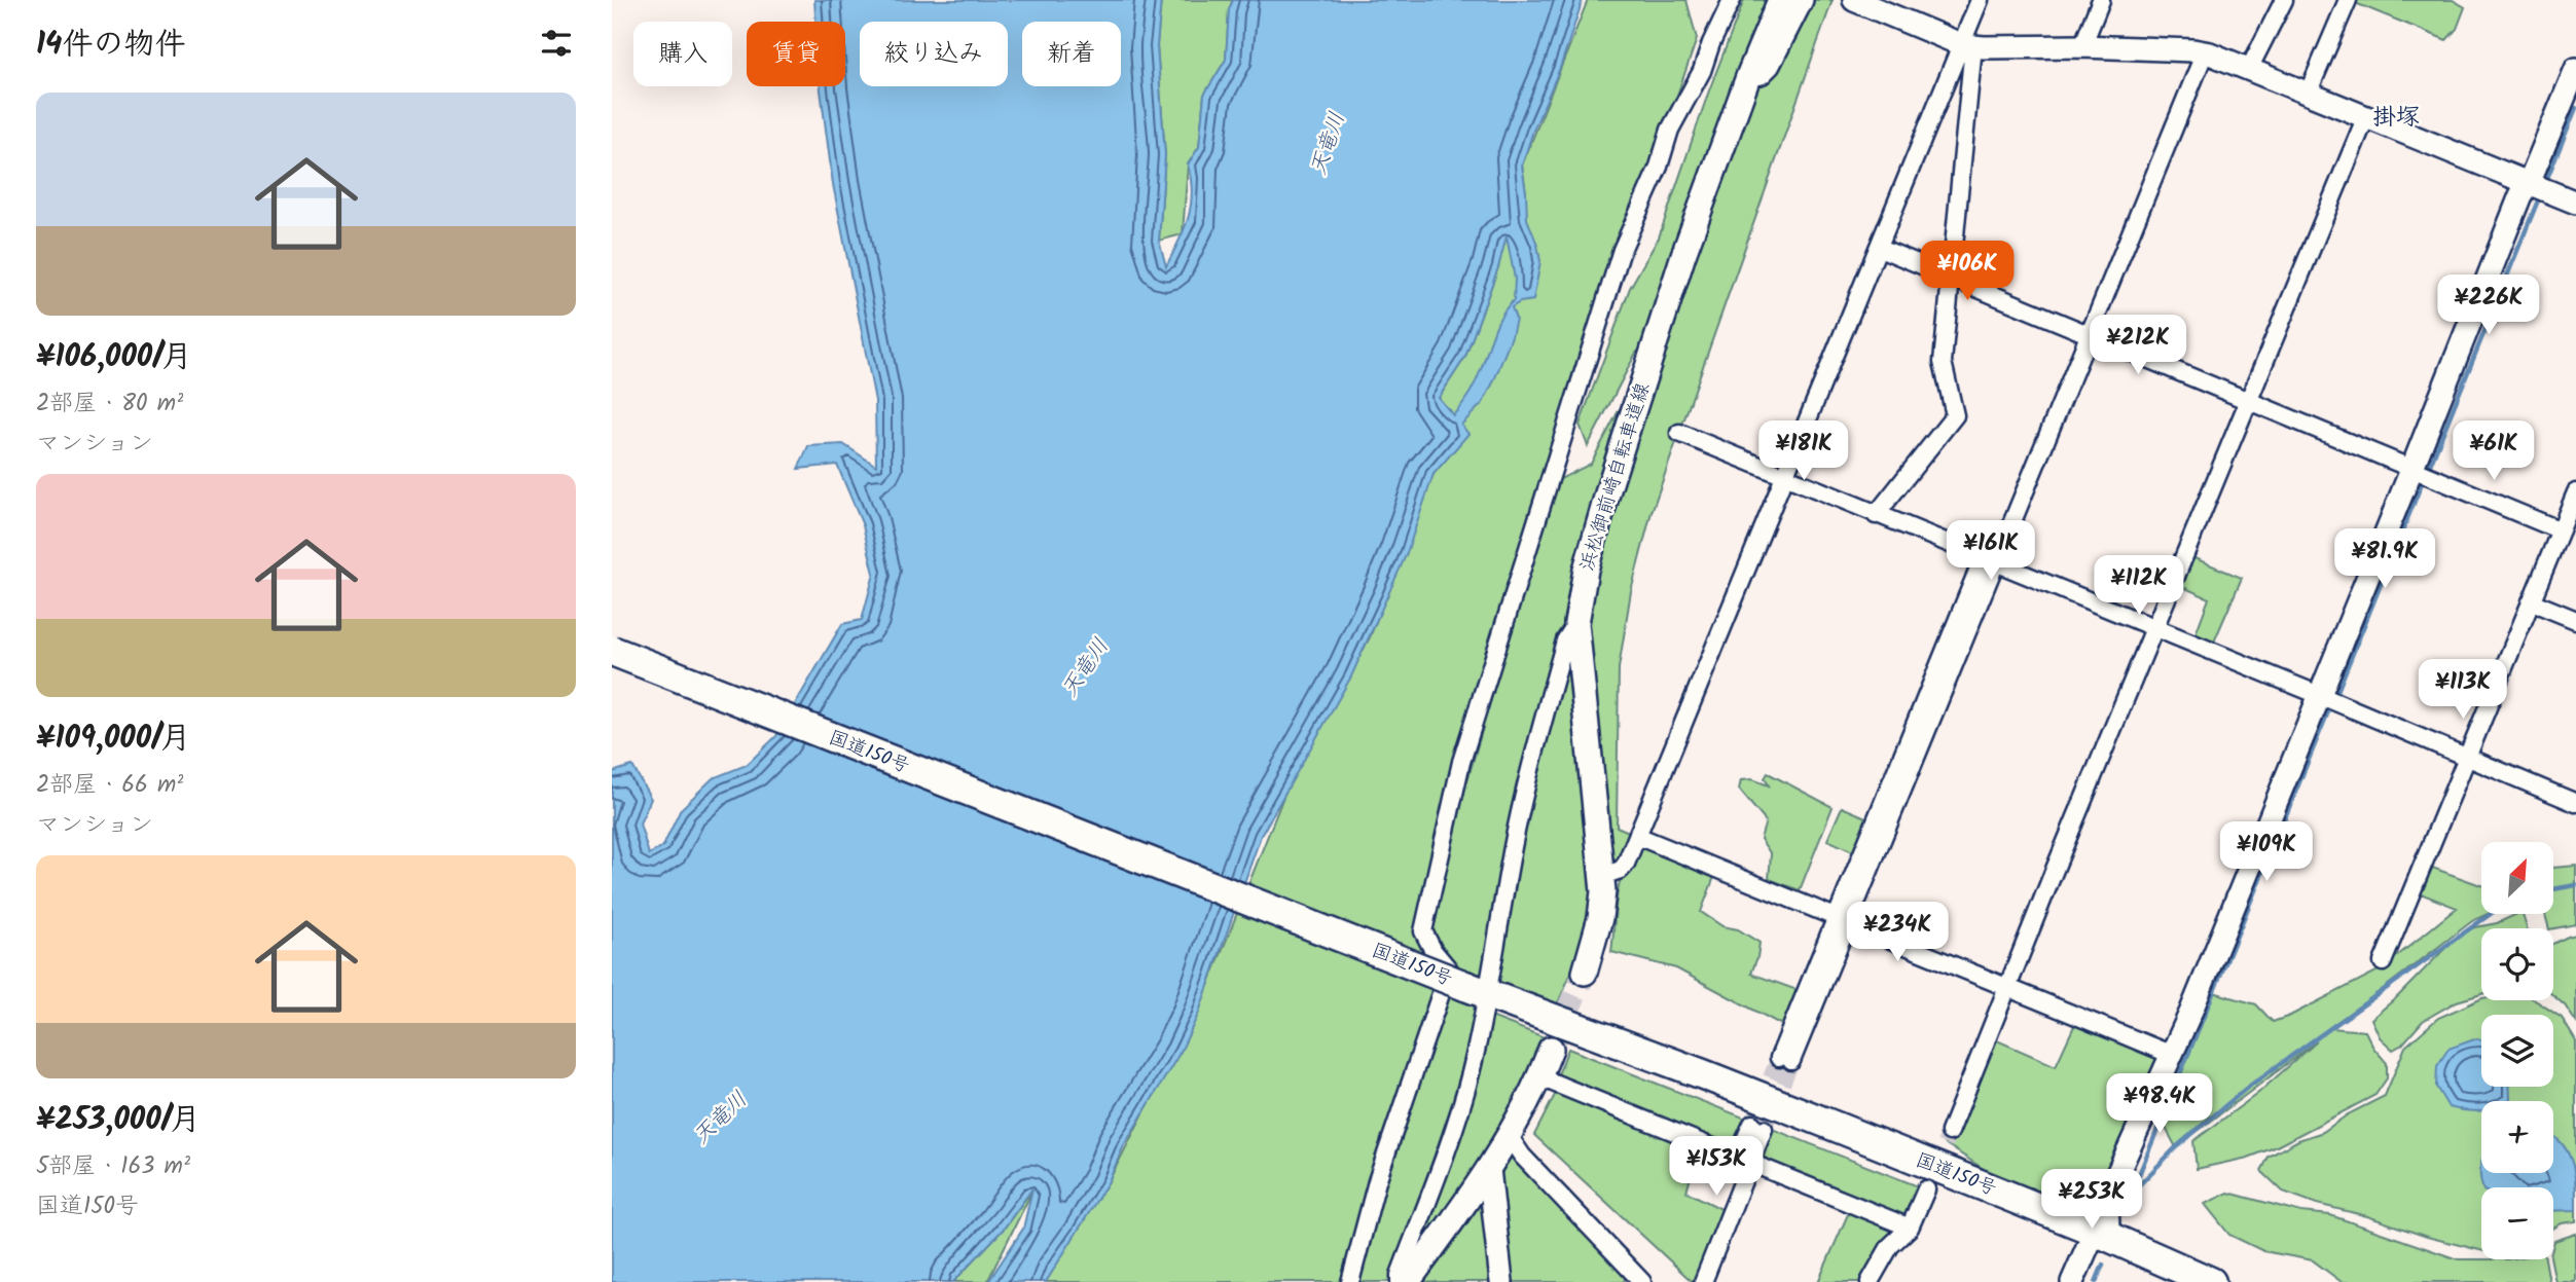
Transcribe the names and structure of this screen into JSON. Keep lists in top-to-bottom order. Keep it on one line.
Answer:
{"streets":{"highway":["国道150号"],"main road":["浜松御前崎自転車道線"]},"districts":["掛塚"],"water":["天竜川"],"north":"top right","page":{"heading":"14件の物件","chip":["購入","賃貸","絞り込み","新着"],"list":[{"name":"¥106,000/月","note":"2部屋 · 80 m² · マンション"},{"name":"¥109,000/月","note":"2部屋 · 66 m² · マンション"},{"name":"¥253,000/月","note":"5部屋 · 163 m² · 国道150号"}],"price":["¥106K","¥226K","¥212K","¥181K","¥61K","¥161K","¥81.9K","¥112K","¥113K","¥109K","¥234K","¥98.4K","¥153K","¥253K"],"map_buttons":["+","−"]}}
